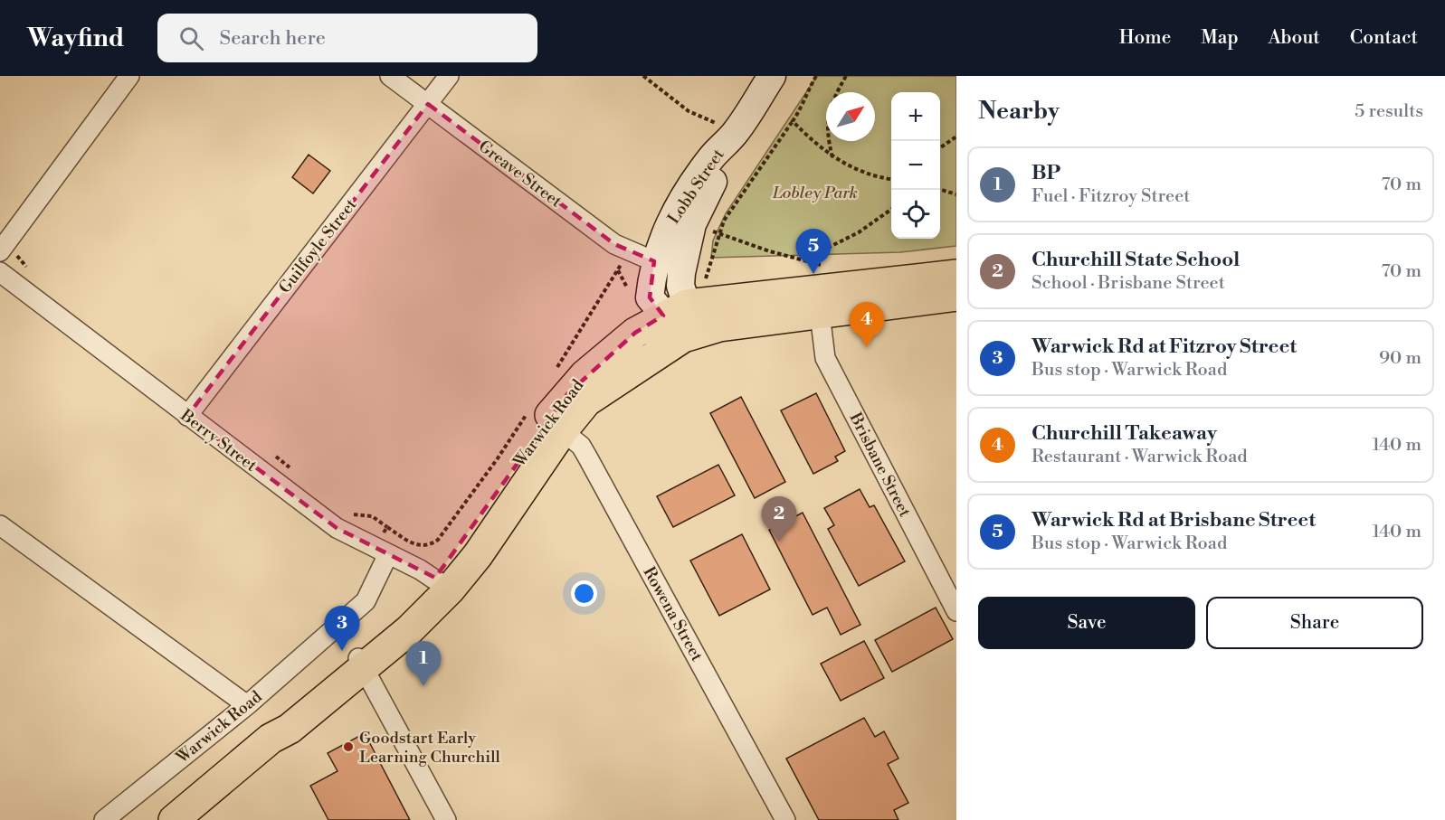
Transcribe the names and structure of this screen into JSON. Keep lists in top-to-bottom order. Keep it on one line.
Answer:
{"streets":{"main road":["Lobb Street","Warwick Road"],"street":["Greave Street","Guilfoyle Street","Berry Street","Brisbane Street","Rowena Street"]},"crossings":[["Greave Street","Lobb Street"],["Greave Street","Guilfoyle Street"],["Lobb Street","Warwick Road"],["Guilfoyle Street","Berry Street"],["Warwick Road","Berry Street"],["Warwick Road","Brisbane Street"],["Warwick Road","Rowena Street"]],"parks":["Lobley Park"],"places":["Goodstart Early Learning Churchill"],"north":"top right","page":{"header":"Wayfind","search":"Search here","nav":["Home","Map","About","Contact"],"heading":["Nearby","5 results"],"map_buttons":["+","−"],"list":[{"mark":"1","name":"BP","note":"Fuel · Fitzroy Street","value":"70 m"},{"mark":"2","name":"Churchill State School","note":"School · Brisbane Street","value":"70 m"},{"mark":"3","name":"Warwick Rd at Fitzroy Street","note":"Bus stop · Warwick Road","value":"90 m"},{"mark":"4","name":"Churchill Takeaway","note":"Restaurant · Warwick Road","value":"140 m"},{"mark":"5","name":"Warwick Rd at Brisbane Street","note":"Bus stop · Warwick Road","value":"140 m"}],"pins":["5","4","2","3","1"],"buttons":["Save","Share"]}}
